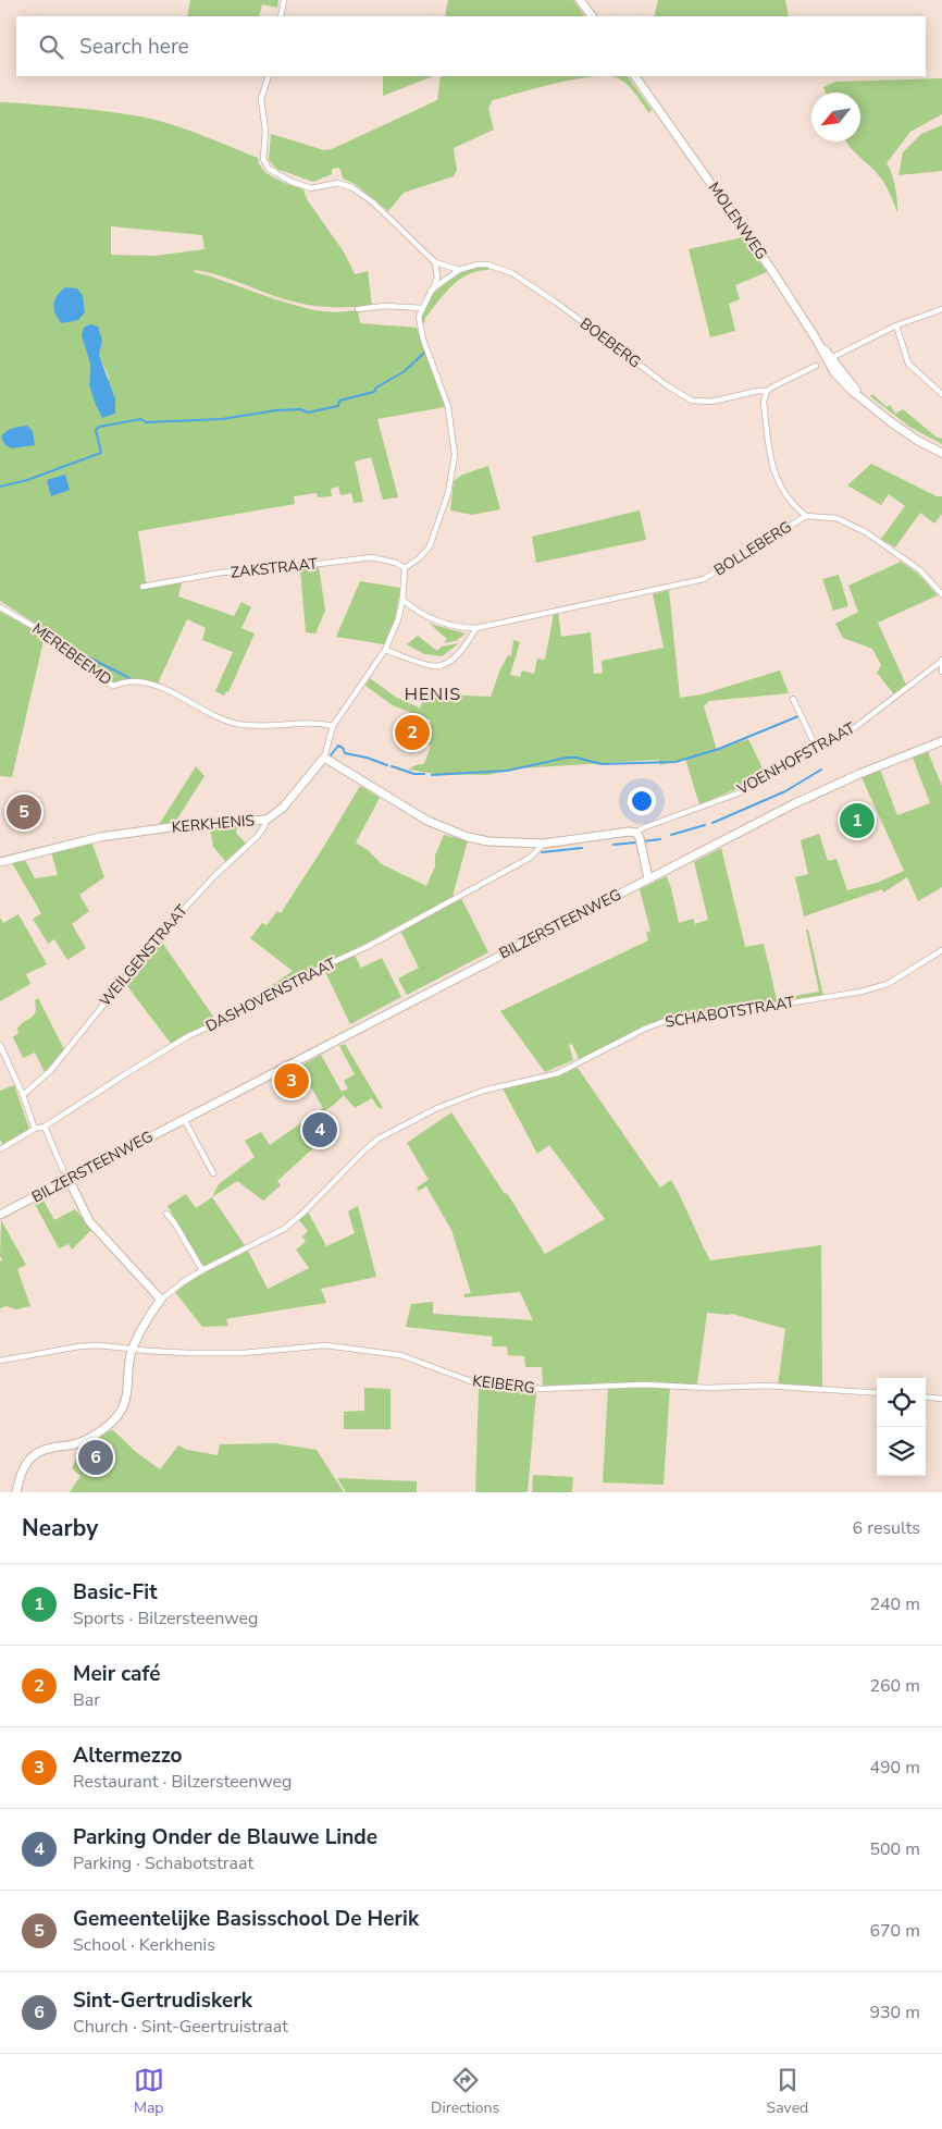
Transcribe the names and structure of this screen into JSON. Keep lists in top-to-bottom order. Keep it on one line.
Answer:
{"streets":{"main road":["MOLENWEG","KERKHENIS","BILZERSTEENWEG"],"street":["BOEBERG","BOLLEBERG","ZAKSTRAAT","MEREBEEMD","VOENHOFSTRAAT","WEILGENSTRAAT","DASHOVENSTRAAT","SCHABOTSTRAAT","KEIBERG"]},"crossings":[["ZAKSTRAAT","KERKHENIS"],["MEREBEEMD","KERKHENIS"],["KERKHENIS","WEILGENSTRAAT"]],"districts":["HENIS"],"north":"bottom left","page":{"search":"Search here","pins":["2","5","1","3","4","6"],"heading":["Nearby","6 results"],"list":[{"mark":"1","name":"Basic-Fit","note":"Sports · Bilzersteenweg","value":"240 m"},{"mark":"2","name":"Meir café","note":"Bar","value":"260 m"},{"mark":"3","name":"Altermezzo","note":"Restaurant · Bilzersteenweg","value":"490 m"},{"mark":"4","name":"Parking Onder de Blauwe Linde","note":"Parking · Schabotstraat","value":"500 m"},{"mark":"5","name":"Gemeentelijke Basisschool De Herik","note":"School · Kerkhenis","value":"670 m"},{"mark":"6","name":"Sint-Gertrudiskerk","note":"Church · Sint-Geertruistraat","value":"930 m"}],"nav":["Map","Directions","Saved"]}}
